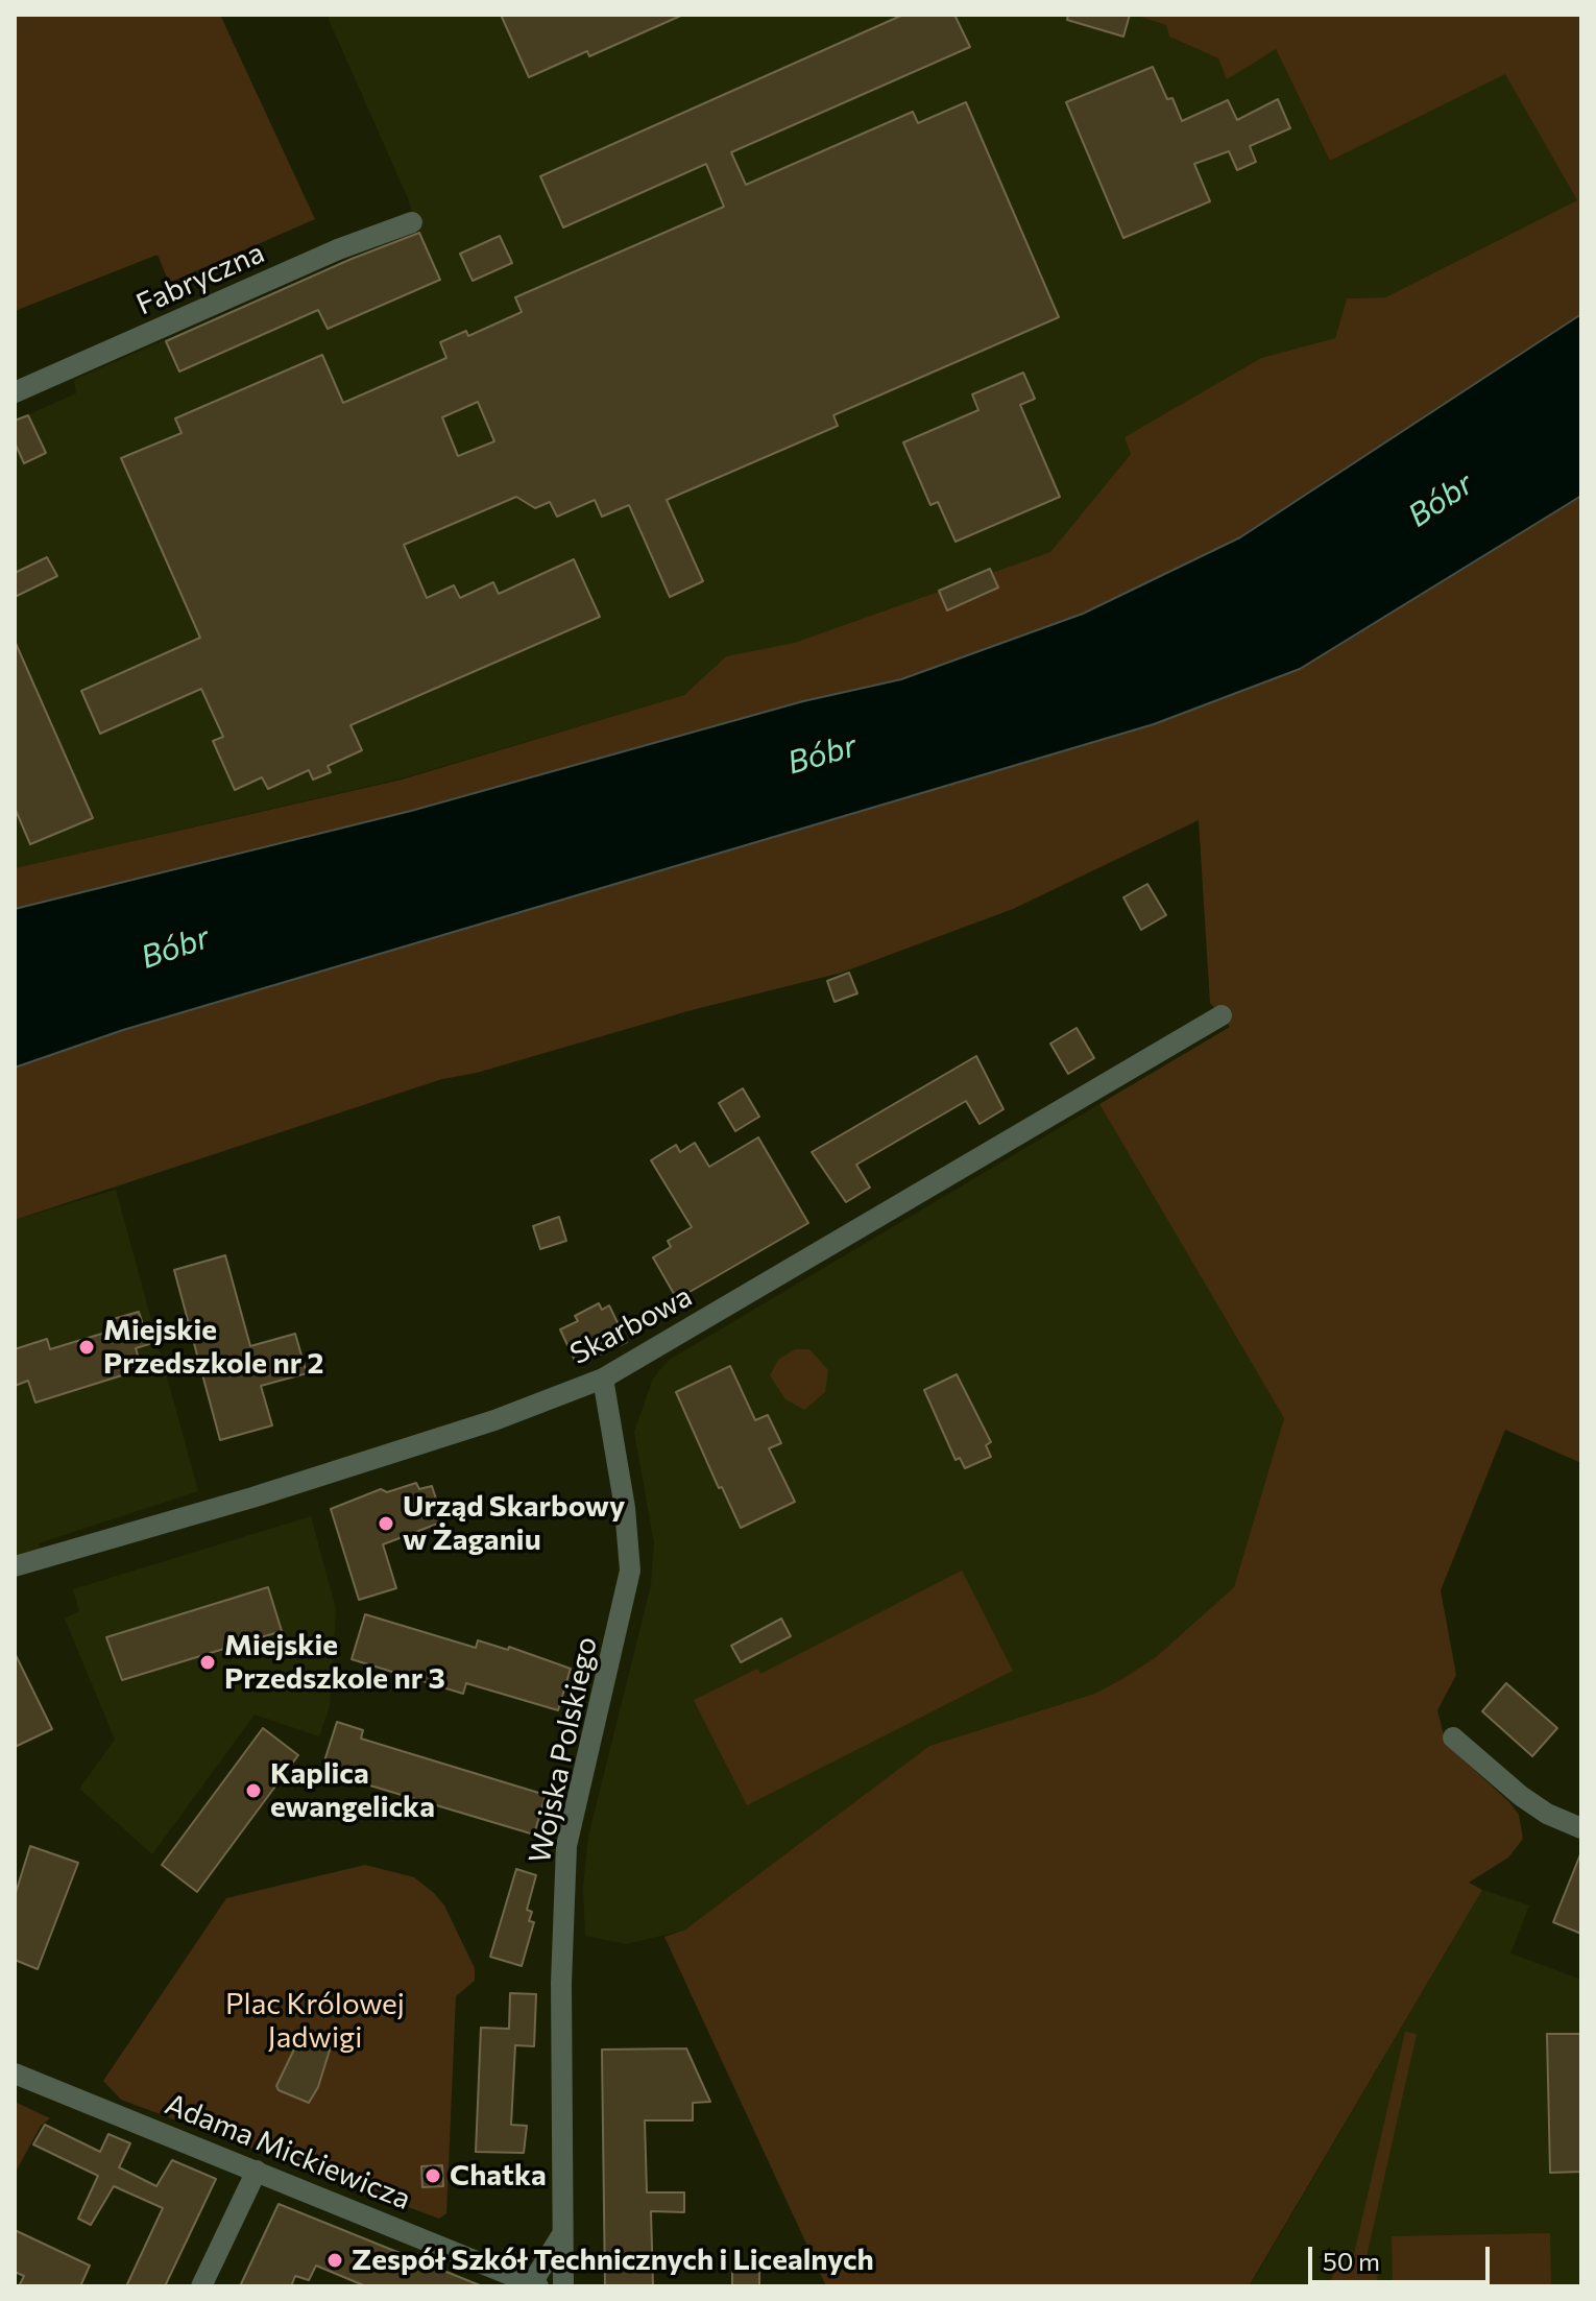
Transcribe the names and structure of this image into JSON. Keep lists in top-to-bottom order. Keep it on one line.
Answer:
{"streets":{"street":["Fabryczna","Skarbowa","Wojska Polskiego","Adama Mickiewicza"]},"crossings":[["Skarbowa","Wojska Polskiego"]],"water":["Bóbr"],"parks":["Plac Królowej Jadwigi"],"places":["Miejskie Przedszkole nr 2","Urząd Skarbowy w Żaganiu","Miejskie Przedszkole nr 3","Kaplica ewangelicka","Chatka","Zespół Szkół Technicznych i Licealnych"],"scale_bar":"50 m"}
